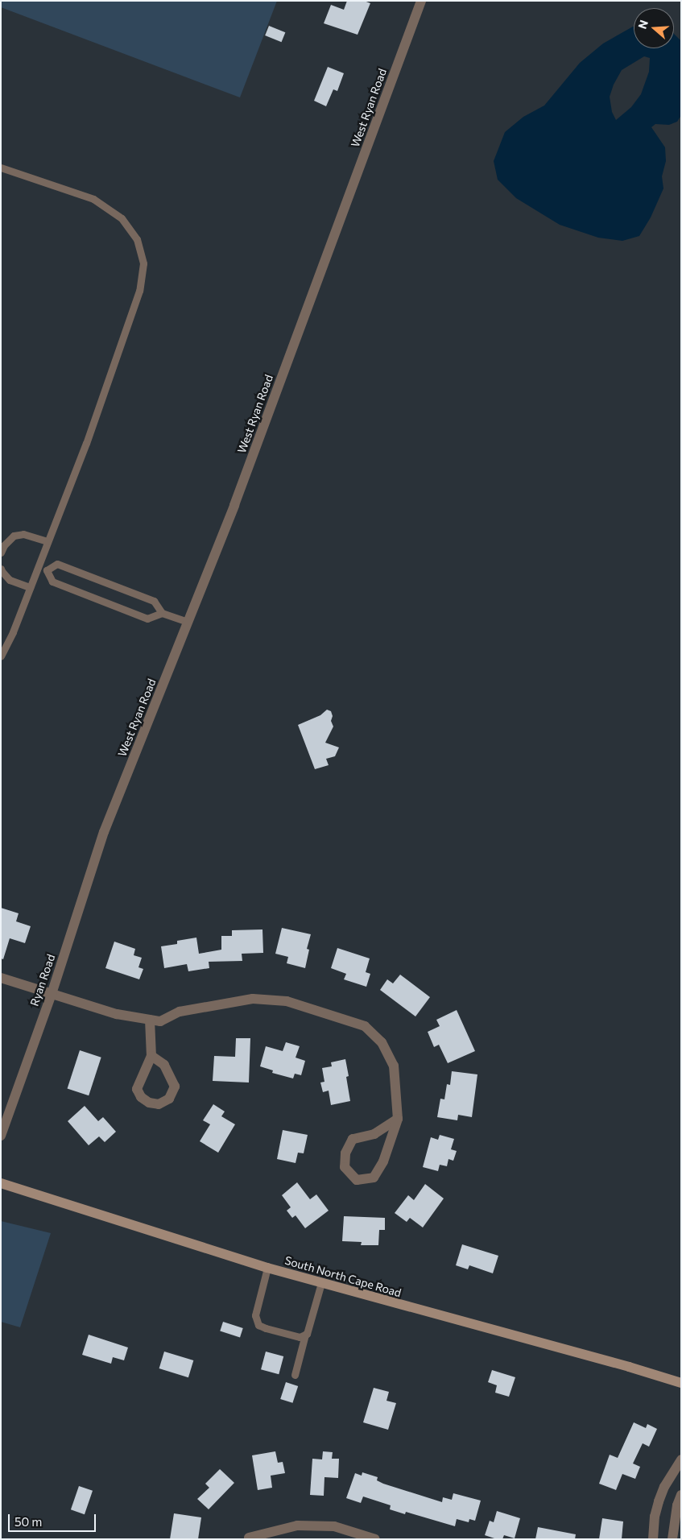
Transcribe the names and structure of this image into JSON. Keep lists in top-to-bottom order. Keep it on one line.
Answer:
{"streets":{"main road":["South North Cape Road"],"street":["West Ryan Road","Ryan Road"]},"crossings":[["West Ryan Road","Ryan Road"]],"scale_bar":"50 m","north":"left"}
